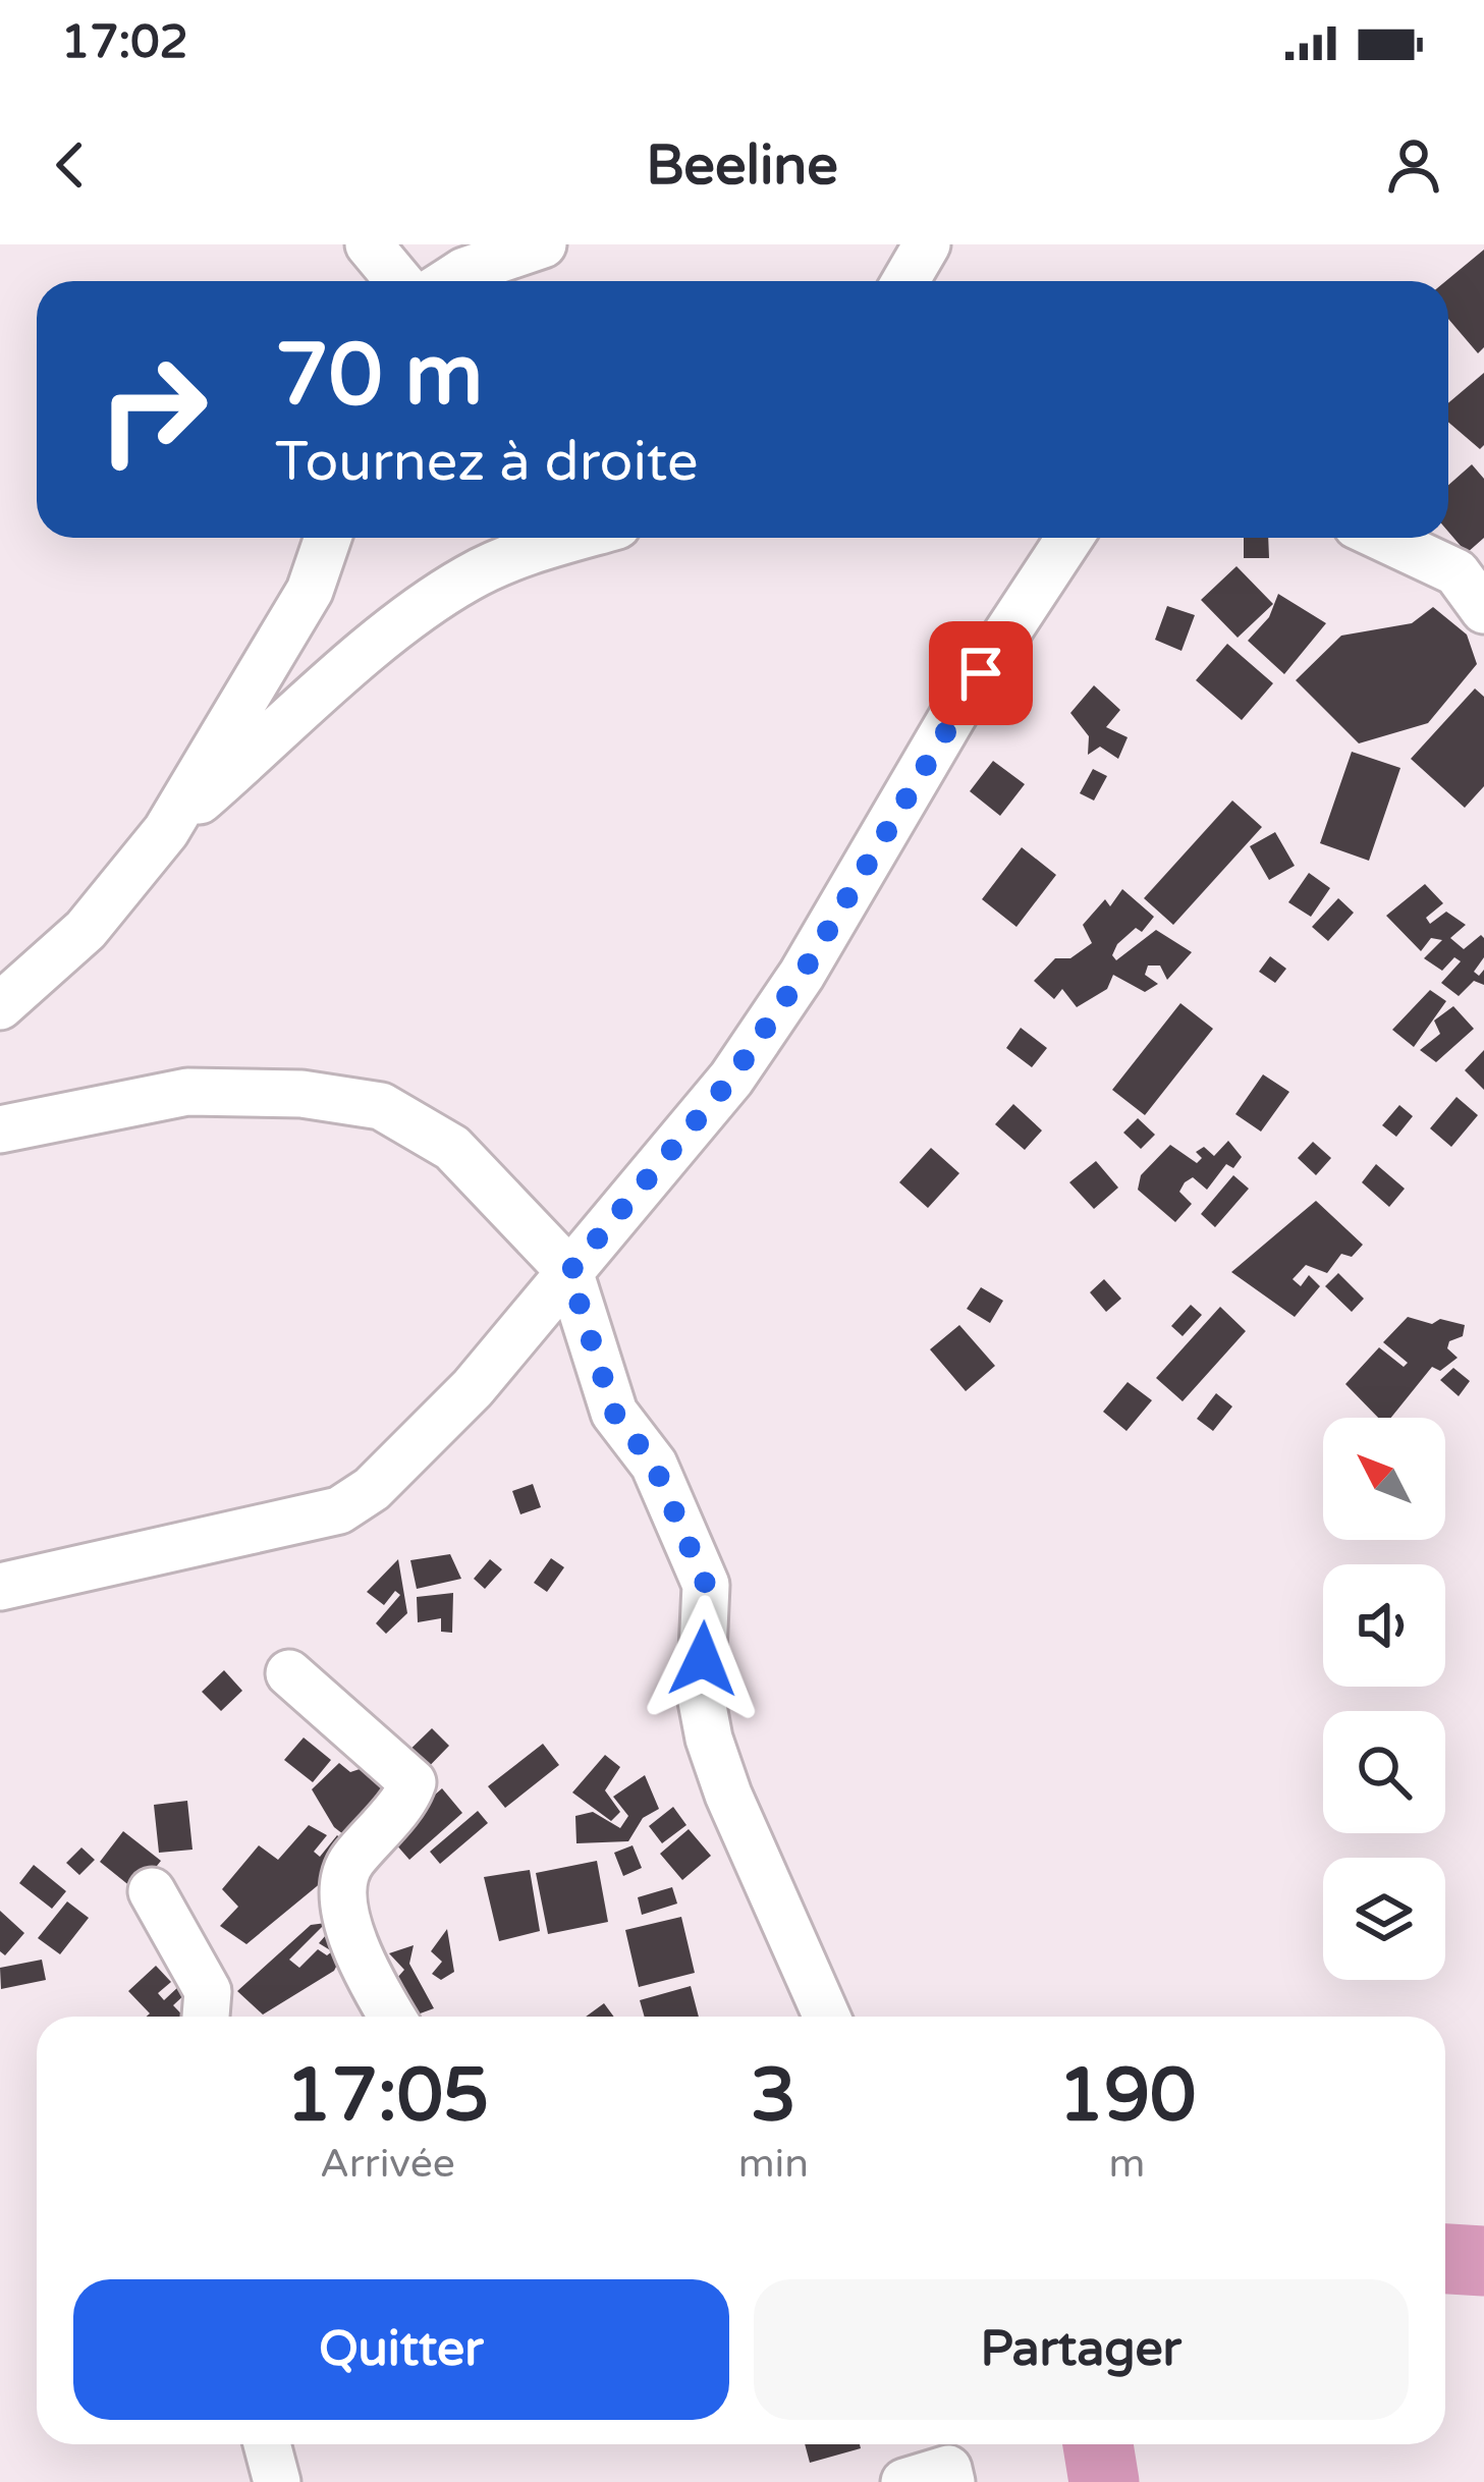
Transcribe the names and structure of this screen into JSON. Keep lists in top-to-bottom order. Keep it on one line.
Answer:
{"north":"top left","page":{"status":"17:02","header":"Beeline","turn":["70 m","Tournez à droite"],"eta":["17:05","Arrivée","3","min","190","m"],"buttons":["Quitter","Partager"]}}
